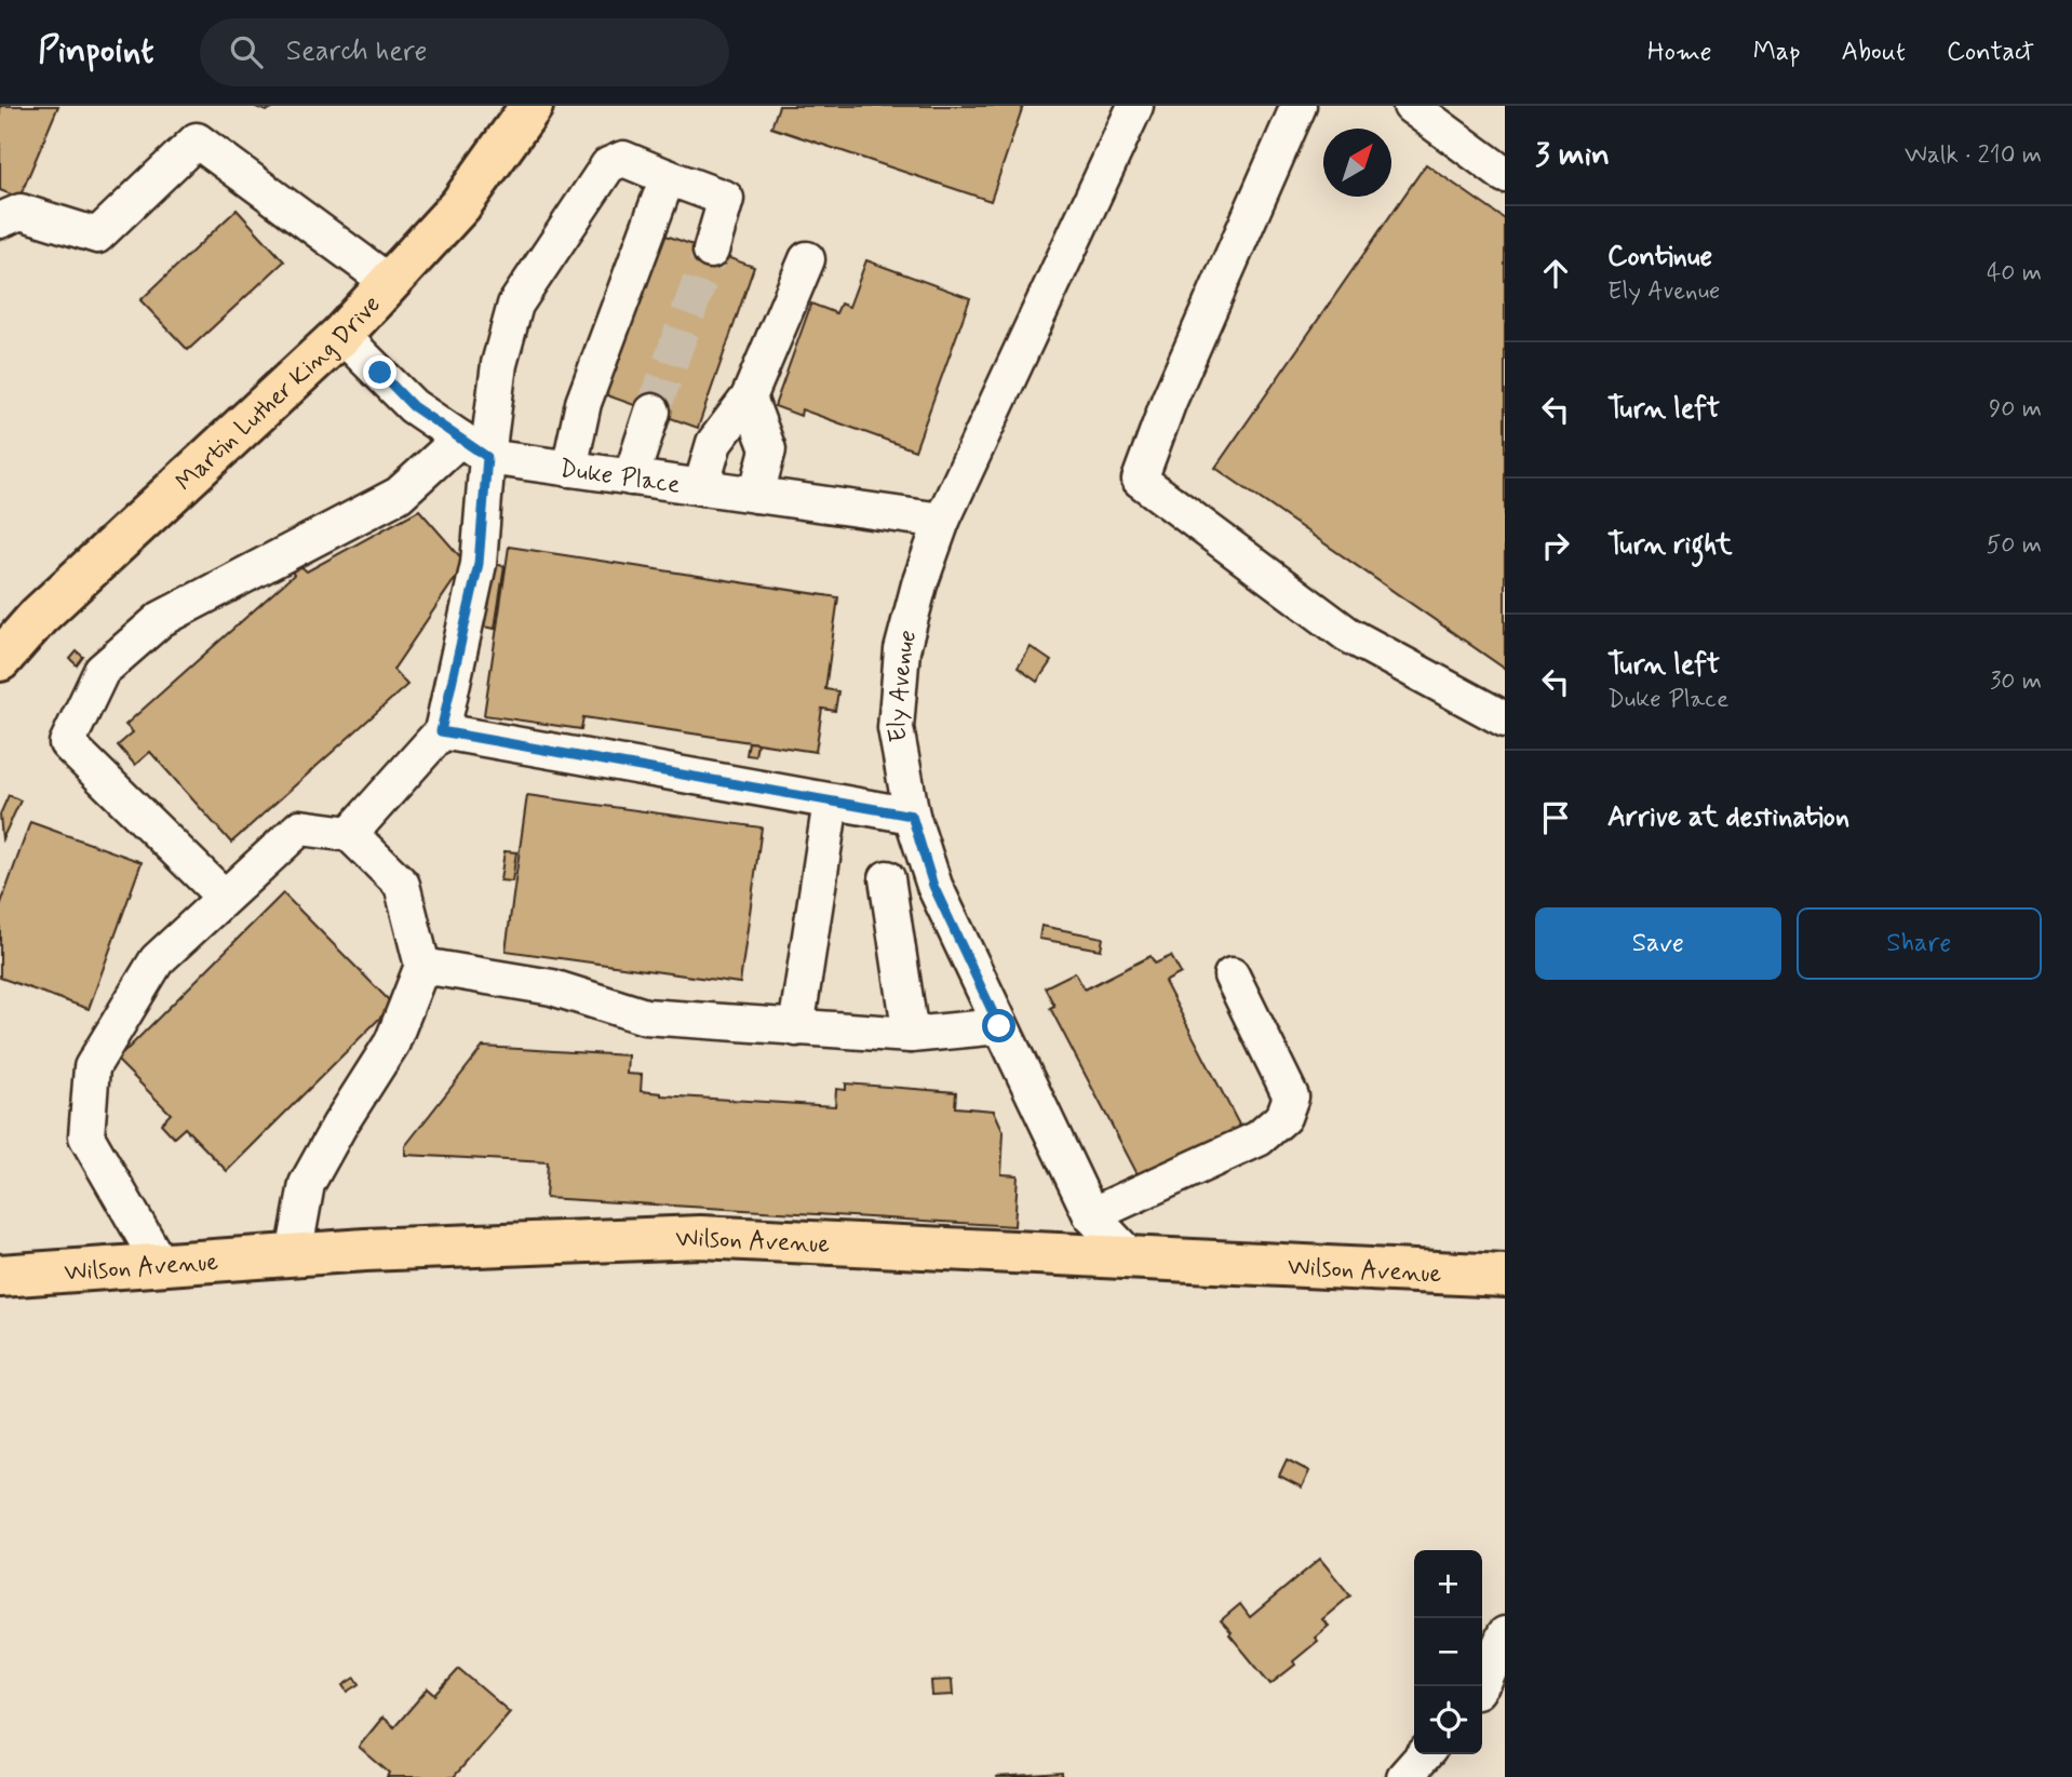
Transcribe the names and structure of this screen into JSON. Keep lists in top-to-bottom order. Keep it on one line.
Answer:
{"streets":{"main road":["Martin Luther King Drive","Wilson Avenue"],"street":["Duke Place","Ely Avenue"]},"crossings":[["Martin Luther King Drive","Duke Place"],["Duke Place","Ely Avenue"],["Ely Avenue","Wilson Avenue"]],"north":"top right","page":{"header":"Pinpoint","search":"Search here","nav":["Home","Map","About","Contact"],"heading":["3 min","Walk · 210 m"],"list":[["Continue","Ely Avenue","40 m"],["Turn left","90 m"],["Turn right","50 m"],["Turn left","Duke Place","30 m"],"Arrive at destination"],"buttons":["Save","Share"],"map_buttons":["+","−"]}}
